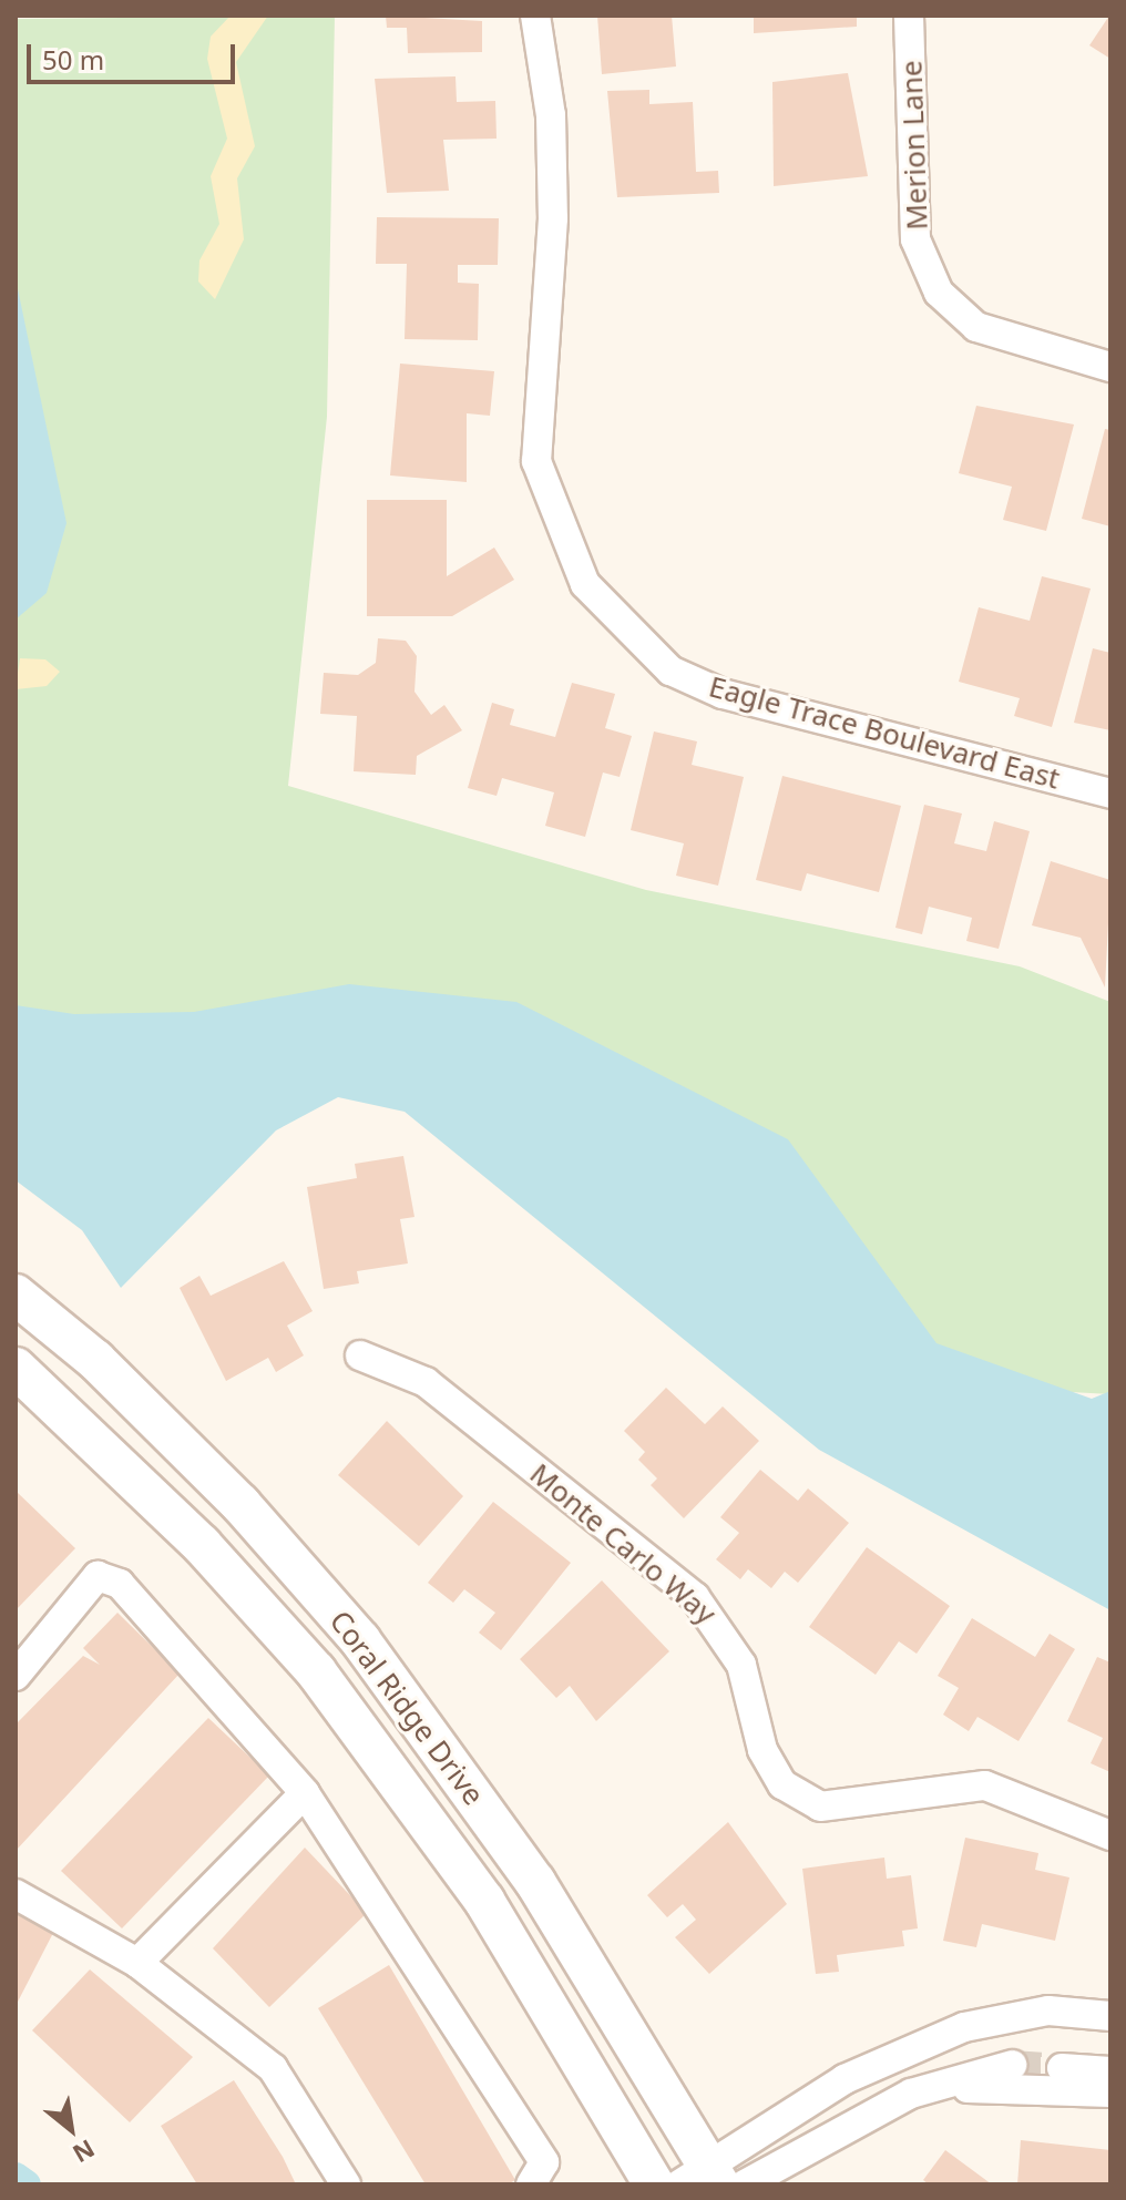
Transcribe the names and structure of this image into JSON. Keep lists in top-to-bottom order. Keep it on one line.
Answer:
{"streets":{"main road":["Coral Ridge Drive"],"street":["Merion Lane","Eagle Trace Boulevard East","Monte Carlo Way"]},"scale_bar":"50 m","north":"bottom right"}
